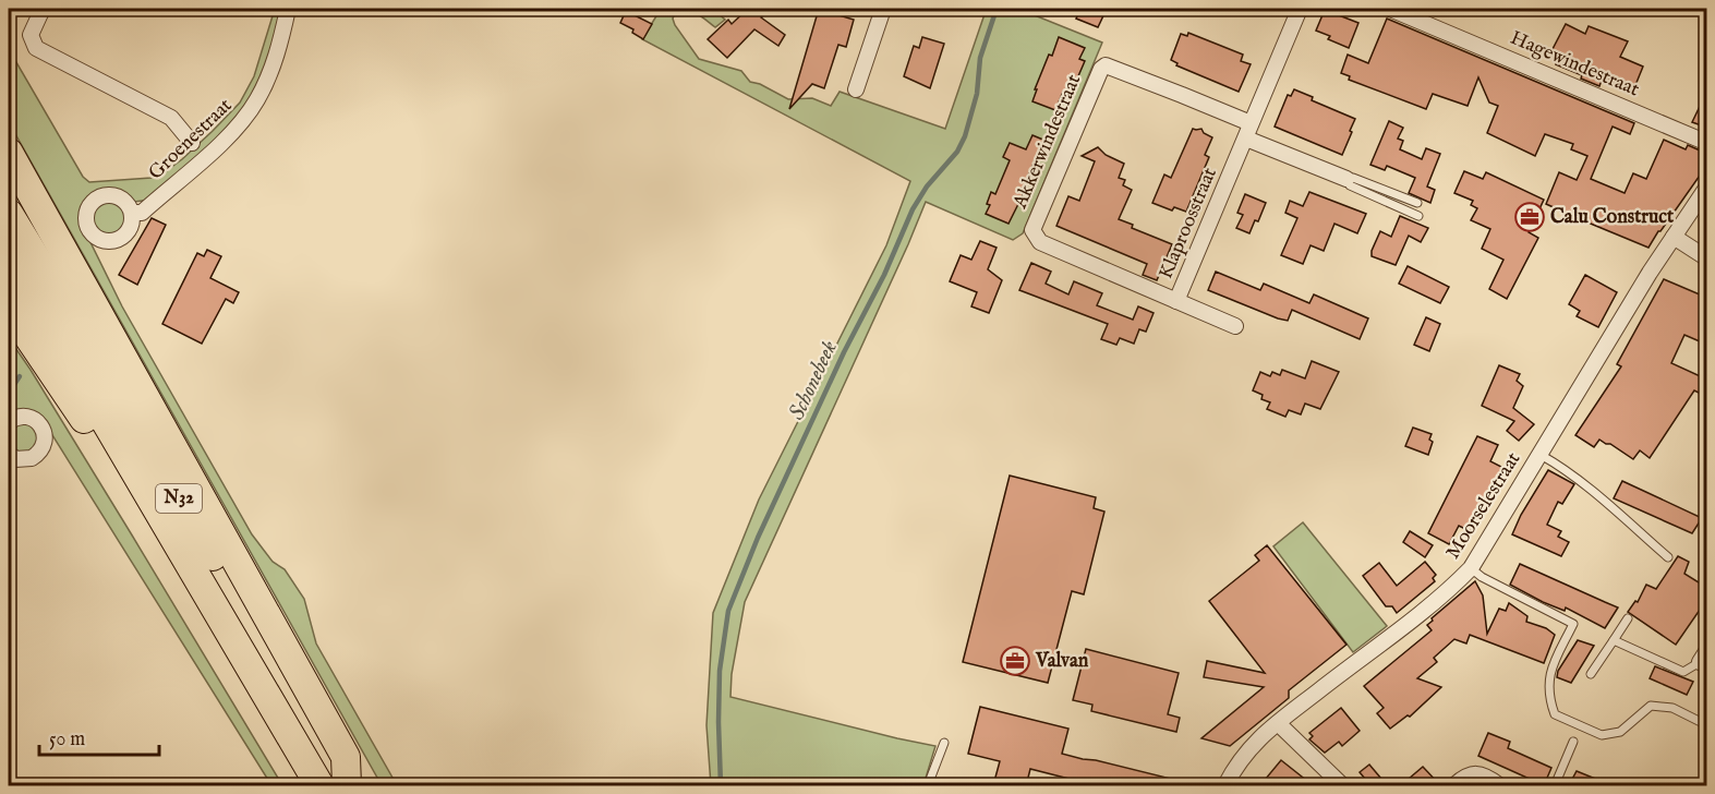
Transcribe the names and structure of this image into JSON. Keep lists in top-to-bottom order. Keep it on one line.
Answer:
{"streets":{"highway":["N32"],"street":["Hagewindestraat","Groenestraat","Akkerwindestraat","Klaproosstraat","Moorselestraat"]},"crossings":[["Akkerwindestraat","Klaproosstraat"]],"water":["Schonebeek"],"places":{"office":["Calu Construct","Valvan"]},"scale_bar":"50 m"}
